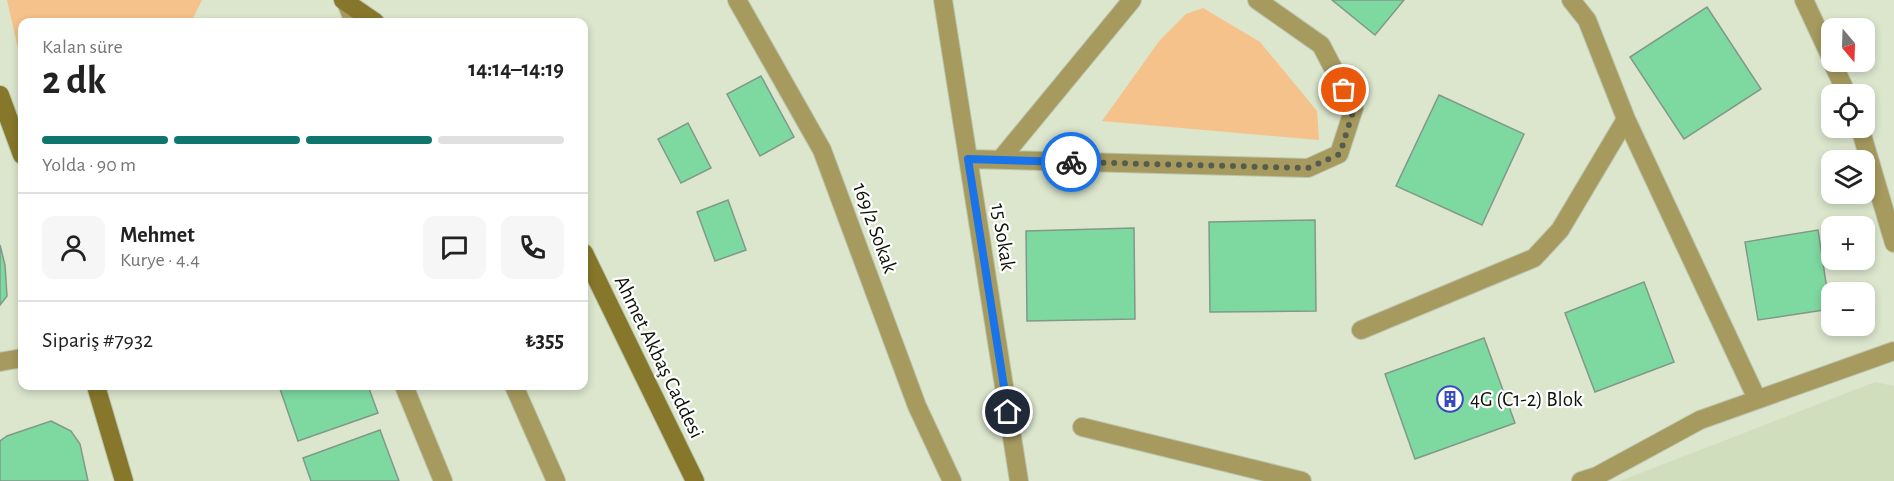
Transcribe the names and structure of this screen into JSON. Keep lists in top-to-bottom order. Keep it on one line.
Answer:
{"streets":{"street":["169/2 Sokak","15 Sokak","Ahmet Akbaş Caddesi"]},"places":{"building":["4G (C1-2) Blok"]},"north":"bottom","page":{"map_buttons":["+","−"],"heading":["2 dk","Kalan süre","14:14–14:19"],"panel":["Mehmet","Kurye · 4.4","Sipariş #7932","₺355"],"bar":"Yolda · 90 m"}}
